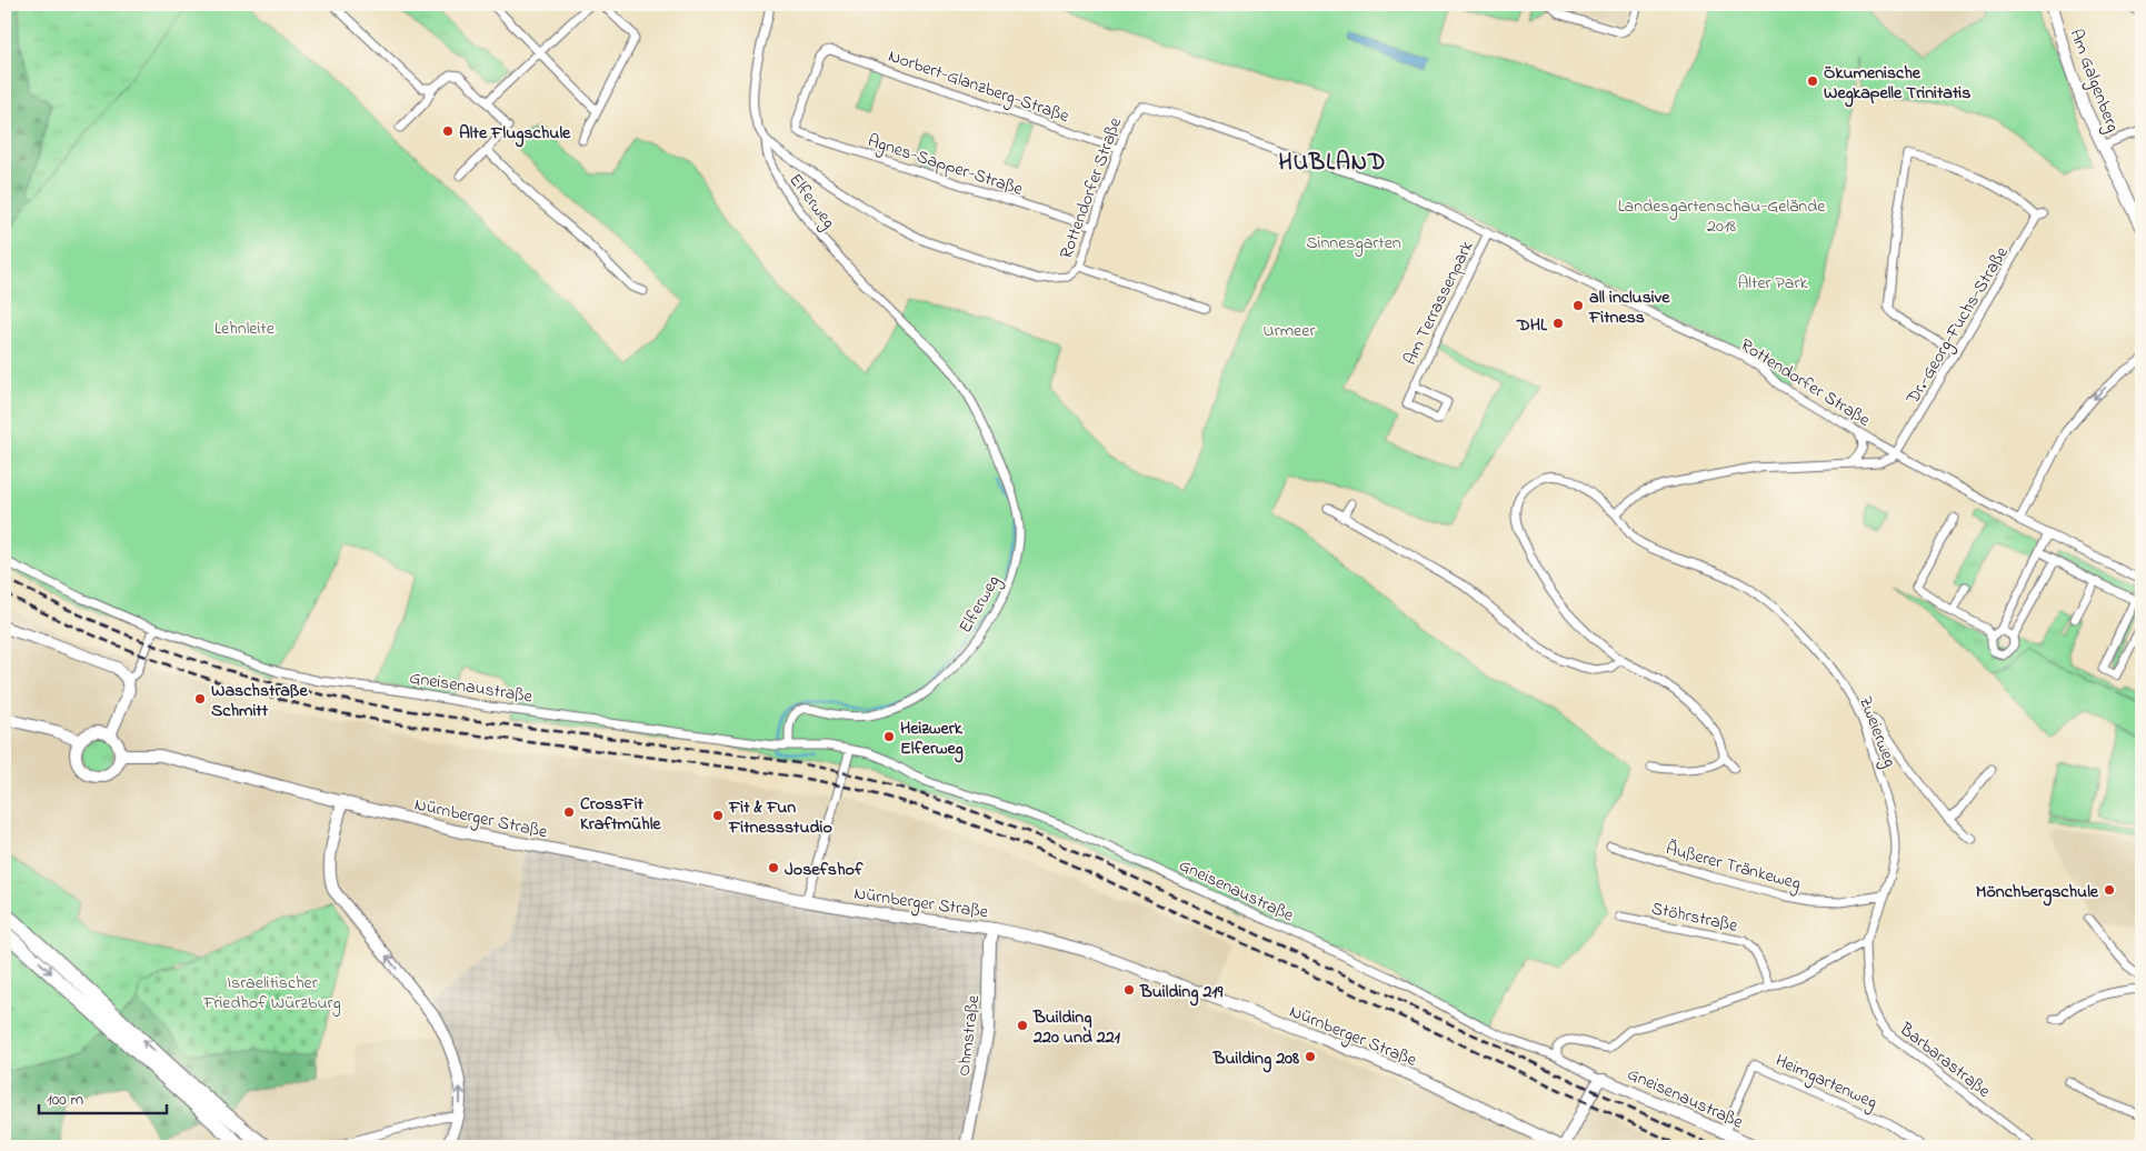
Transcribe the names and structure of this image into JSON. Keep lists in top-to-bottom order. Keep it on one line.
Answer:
{"streets":{"street":["Am Galgenberg","Norbert-Glanzberg-Straße","Agnes-Sapper-Straße","Rottendorfer Straße","Elferweg","Am Terrassenpark","Dr.-Georg-Fuchs-Straße","Gneisenaustraße","Zweierweg","Nürnberger Straße","Äußerer Tränkeweg","Stöhrstraße","Ohmstraße","Barbarastraße","Heimgartenweg"]},"crossings":[["Norbert-Glanzberg-Straße","Agnes-Sapper-Straße"],["Norbert-Glanzberg-Straße","Rottendorfer Straße"],["Agnes-Sapper-Straße","Rottendorfer Straße"],["Rottendorfer Straße","Elferweg"],["Rottendorfer Straße","Am Terrassenpark"],["Rottendorfer Straße","Dr.-Georg-Fuchs-Straße"],["Elferweg","Gneisenaustraße"],["Gneisenaustraße","Nürnberger Straße"],["Gneisenaustraße","Heimgartenweg"],["Zweierweg","Äußerer Tränkeweg"],["Zweierweg","Barbarastraße"],["Nürnberger Straße","Ohmstraße"]],"districts":["HUBLAND"],"parks":["Landesgartenschau-Gelände 2018","Sinnesgarten","Alter Park","Lehnleite","Urmeer","Israelitischer Friedhof Würzburg"],"places":["Ökumenische Wegkapelle Trinitatis","Alte Flugschule","all inclusive Fitness","DHL","Waschstraße Schmitt","Heizwerk Elferweg","CrossFit Kraftmühle","Fit & Fun Fitnessstudio","Josefshof","Mönchbergschule","Building 219","Building 220 und 221","Building 208"],"scale_bar":"100 m"}
